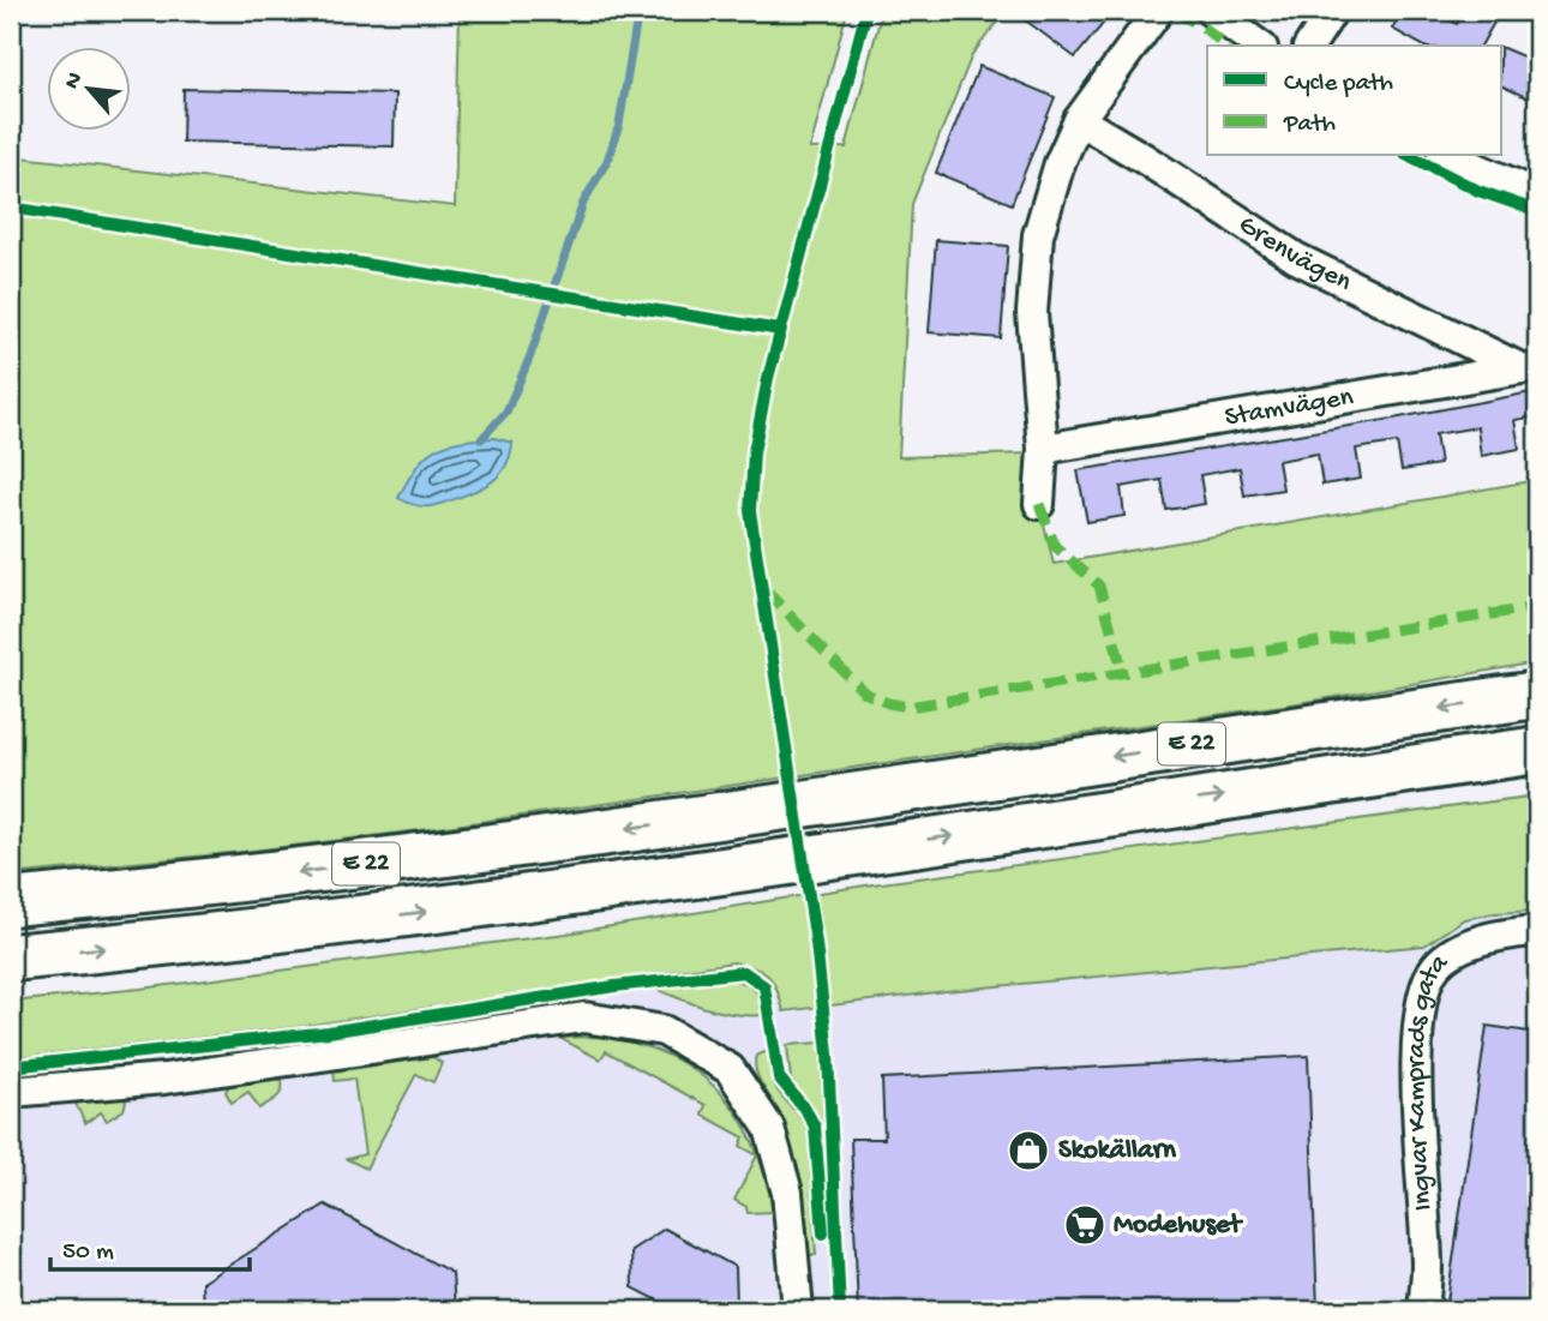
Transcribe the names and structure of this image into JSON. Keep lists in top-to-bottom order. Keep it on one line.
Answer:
{"streets":{"highway":["E 22"],"street":["Grenvägen","Stamvägen","Ingvar Kamprads gata"]},"crossings":[["Grenvägen","Stamvägen"]],"places":{"shop":["Skokällarn"],"supermarket":["Modehuset"]},"legend":["Cycle path","Path"],"scale_bar":"50 m","north":"top left"}
